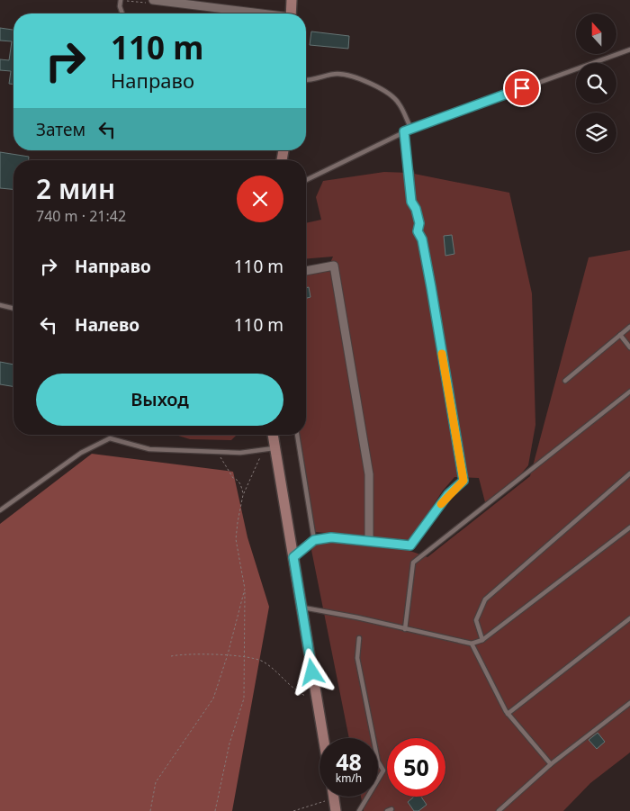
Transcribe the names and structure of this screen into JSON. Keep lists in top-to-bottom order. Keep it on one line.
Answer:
{"north":"top","page":{"turn":["110 m","Направо"],"then":"Затем","heading":["2 мин","740 m · 21:42"],"list":[{"name":"Направо","value":"110 m"},{"name":"Налево","value":"110 m"}],"buttons":"Выход","speed":"48 km/h","limit":"50"}}
